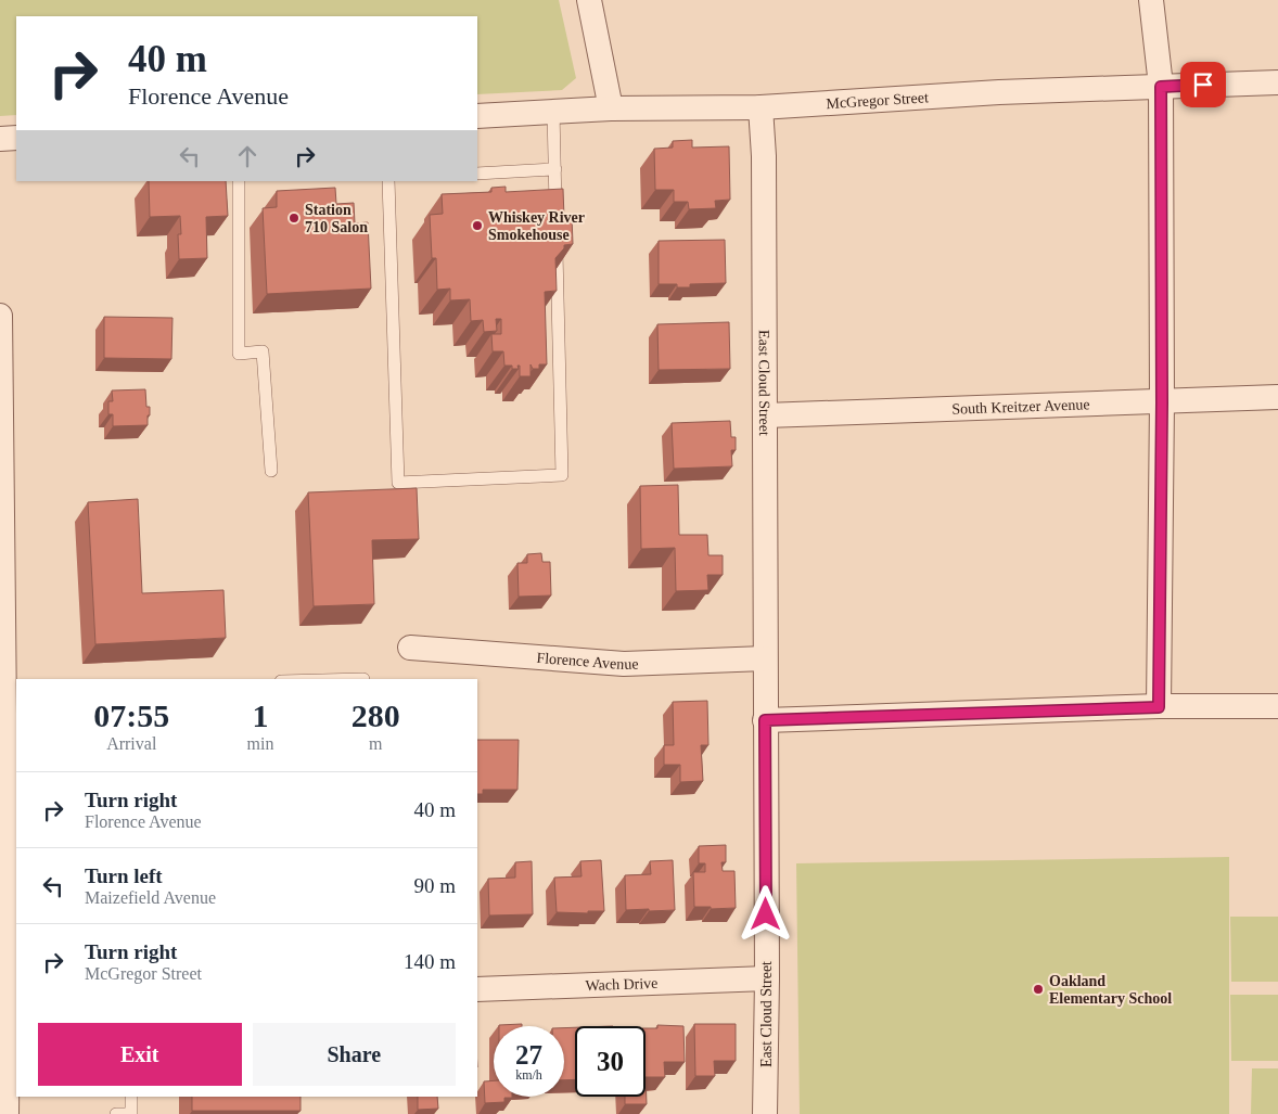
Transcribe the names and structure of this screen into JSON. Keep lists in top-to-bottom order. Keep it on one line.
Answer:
{"streets":{"street":["McGregor Street","East Cloud Street","South Kreitzer Avenue","Florence Avenue","Wach Drive"]},"crossings":[["McGregor Street","East Cloud Street"],["East Cloud Street","South Kreitzer Avenue"],["East Cloud Street","Florence Avenue"],["East Cloud Street","Wach Drive"]],"places":["Station 710 Salon","Whiskey River Smokehouse","Oakland Elementary School"],"page":{"turn":["40 m","Florence Avenue"],"eta":["07:55","Arrival","1","min","280","m"],"list":[{"name":"Turn right","note":"Florence Avenue","value":"40 m"},{"name":"Turn left","note":"Maizefield Avenue","value":"90 m"},{"name":"Turn right","note":"McGregor Street","value":"140 m"}],"buttons":["Exit","Share"],"speed":"27 km/h","limit":"30"}}
